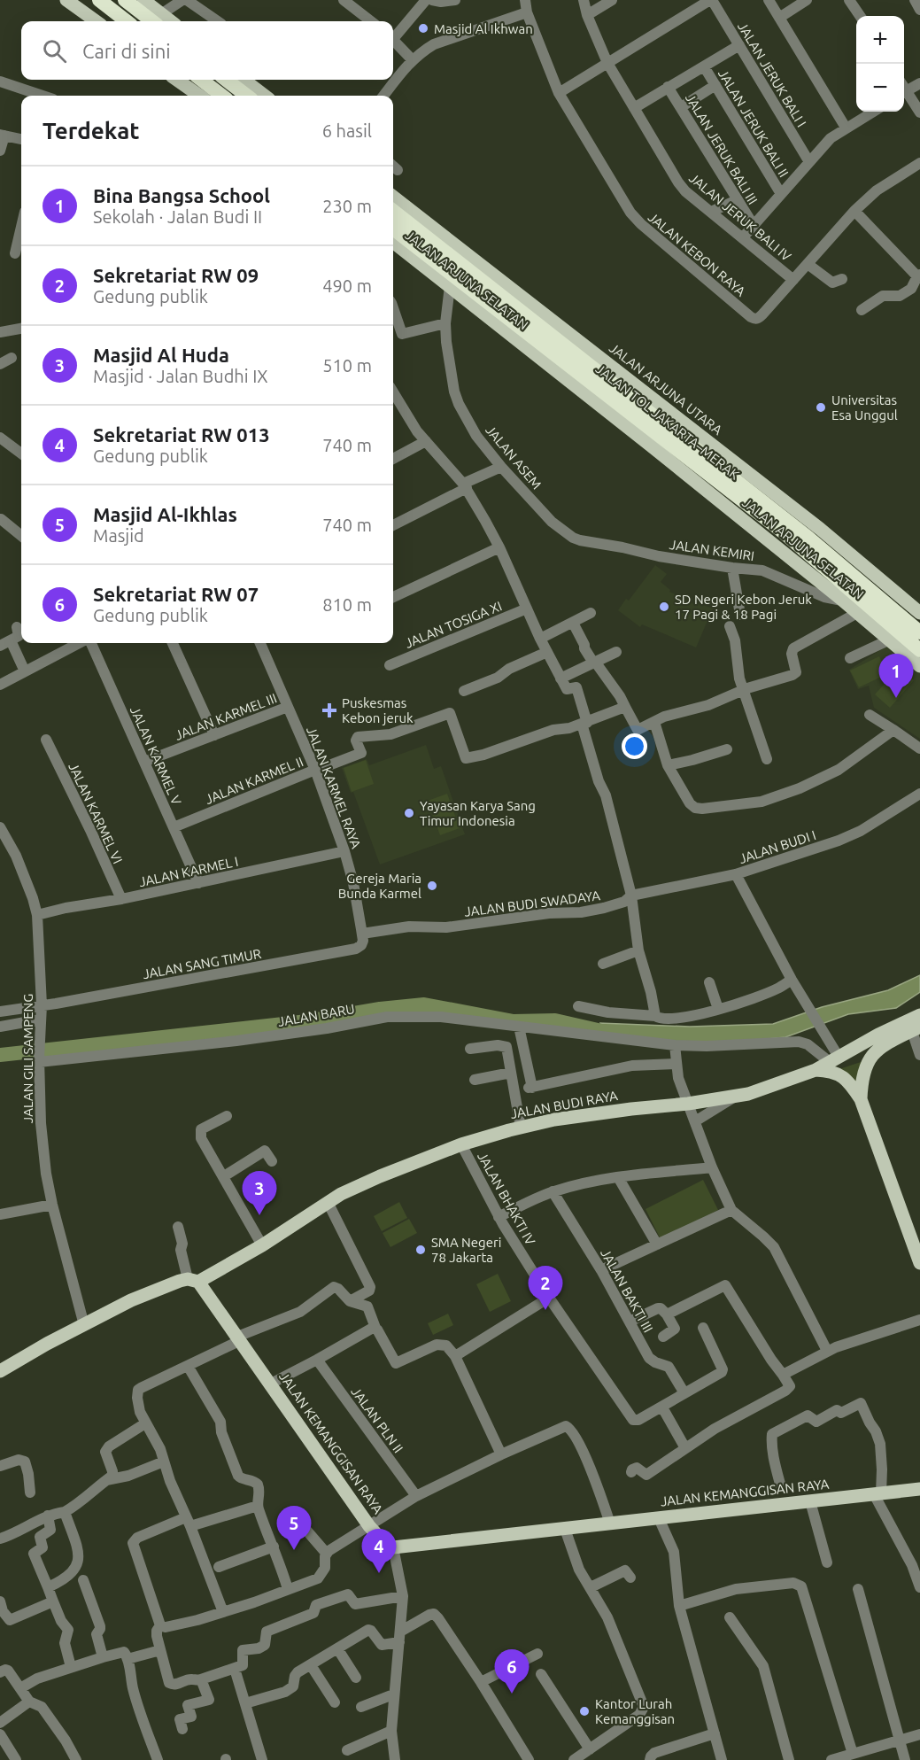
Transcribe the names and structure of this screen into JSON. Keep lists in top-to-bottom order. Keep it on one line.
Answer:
{"streets":{"highway":["JALAN TOL JAKARTA–MERAK"],"main road":["JALAN ARJUNA SELATAN","JALAN ARJUNA UTARA","JALAN BUDI RAYA","JALAN KEMANGGISAN RAYA"],"street":["JALAN JERUK BALI I","JALAN JERUK BALI II","JALAN JERUK BALI III","JALAN JERUK BALI IV","JALAN KEBON RAYA","JALAN ASEM","JALAN KEMIRI","JALAN TOSIGA XI","JALAN KARMEL III","JALAN KARMEL V","JALAN KARMEL II","JALAN KARMEL RAYA","JALAN KARMEL VI","JALAN BUDI I","JALAN KARMEL I","JALAN BUDI SWADAYA","JALAN SANG TIMUR","JALAN BARU","JALAN GILI SAMPENG","JALAN BHAKTI IV","JALAN BAKTI III","JALAN PLN II"]},"crossings":[["JALAN JERUK BALI IV","JALAN KEBON RAYA"],["JALAN ARJUNA SELATAN","JALAN ASEM"],["JALAN ARJUNA SELATAN","JALAN KEMIRI"],["JALAN ASEM","JALAN KEMIRI"],["JALAN KARMEL III","JALAN KARMEL V"],["JALAN KARMEL III","JALAN KARMEL RAYA"],["JALAN KARMEL V","JALAN KARMEL II"],["JALAN KARMEL V","JALAN KARMEL I"],["JALAN KARMEL II","JALAN KARMEL RAYA"],["JALAN KARMEL RAYA","JALAN KARMEL I"],["JALAN KARMEL RAYA","JALAN BUDI SWADAYA"],["JALAN KARMEL RAYA","JALAN SANG TIMUR"],["JALAN KARMEL VI","JALAN KARMEL I"],["JALAN BUDI I","JALAN BUDI SWADAYA"],["JALAN KARMEL I","JALAN GILI SAMPENG"],["JALAN BUDI SWADAYA","JALAN SANG TIMUR"],["JALAN SANG TIMUR","JALAN GILI SAMPENG"],["JALAN BARU","JALAN GILI SAMPENG"],["JALAN BARU","JALAN BUDI RAYA"],["JALAN BUDI RAYA","JALAN BHAKTI IV"],["JALAN BUDI RAYA","JALAN KEMANGGISAN RAYA"]],"places":{"other":["Masjid Al Ikhwan","Universitas Esa Unggul","SD Negeri Kebon Jeruk 17 Pagi & 18 Pagi","Yayasan Karya Sang Timur Indonesia","Gereja Maria Bunda Karmel","SMA Negeri 78 Jakarta","Kantor Lurah Kemanggisan"],"health":["Puskesmas Kebon jeruk"]},"page":{"map_buttons":["+","−"],"search":"Cari di sini","heading":["Terdekat","6 hasil"],"list":[{"mark":"1","name":"Bina Bangsa School","note":"Sekolah · Jalan Budi II","value":"230 m"},{"mark":"2","name":"Sekretariat RW 09","note":"Gedung publik","value":"490 m"},{"mark":"3","name":"Masjid Al Huda","note":"Masjid · Jalan Budhi IX","value":"510 m"},{"mark":"4","name":"Sekretariat RW 013","note":"Gedung publik","value":"740 m"},{"mark":"5","name":"Masjid Al-Ikhlas","note":"Masjid","value":"740 m"},{"mark":"6","name":"Sekretariat RW 07","note":"Gedung publik","value":"810 m"}],"pins":["1","3","2","5","4","6"]}}
